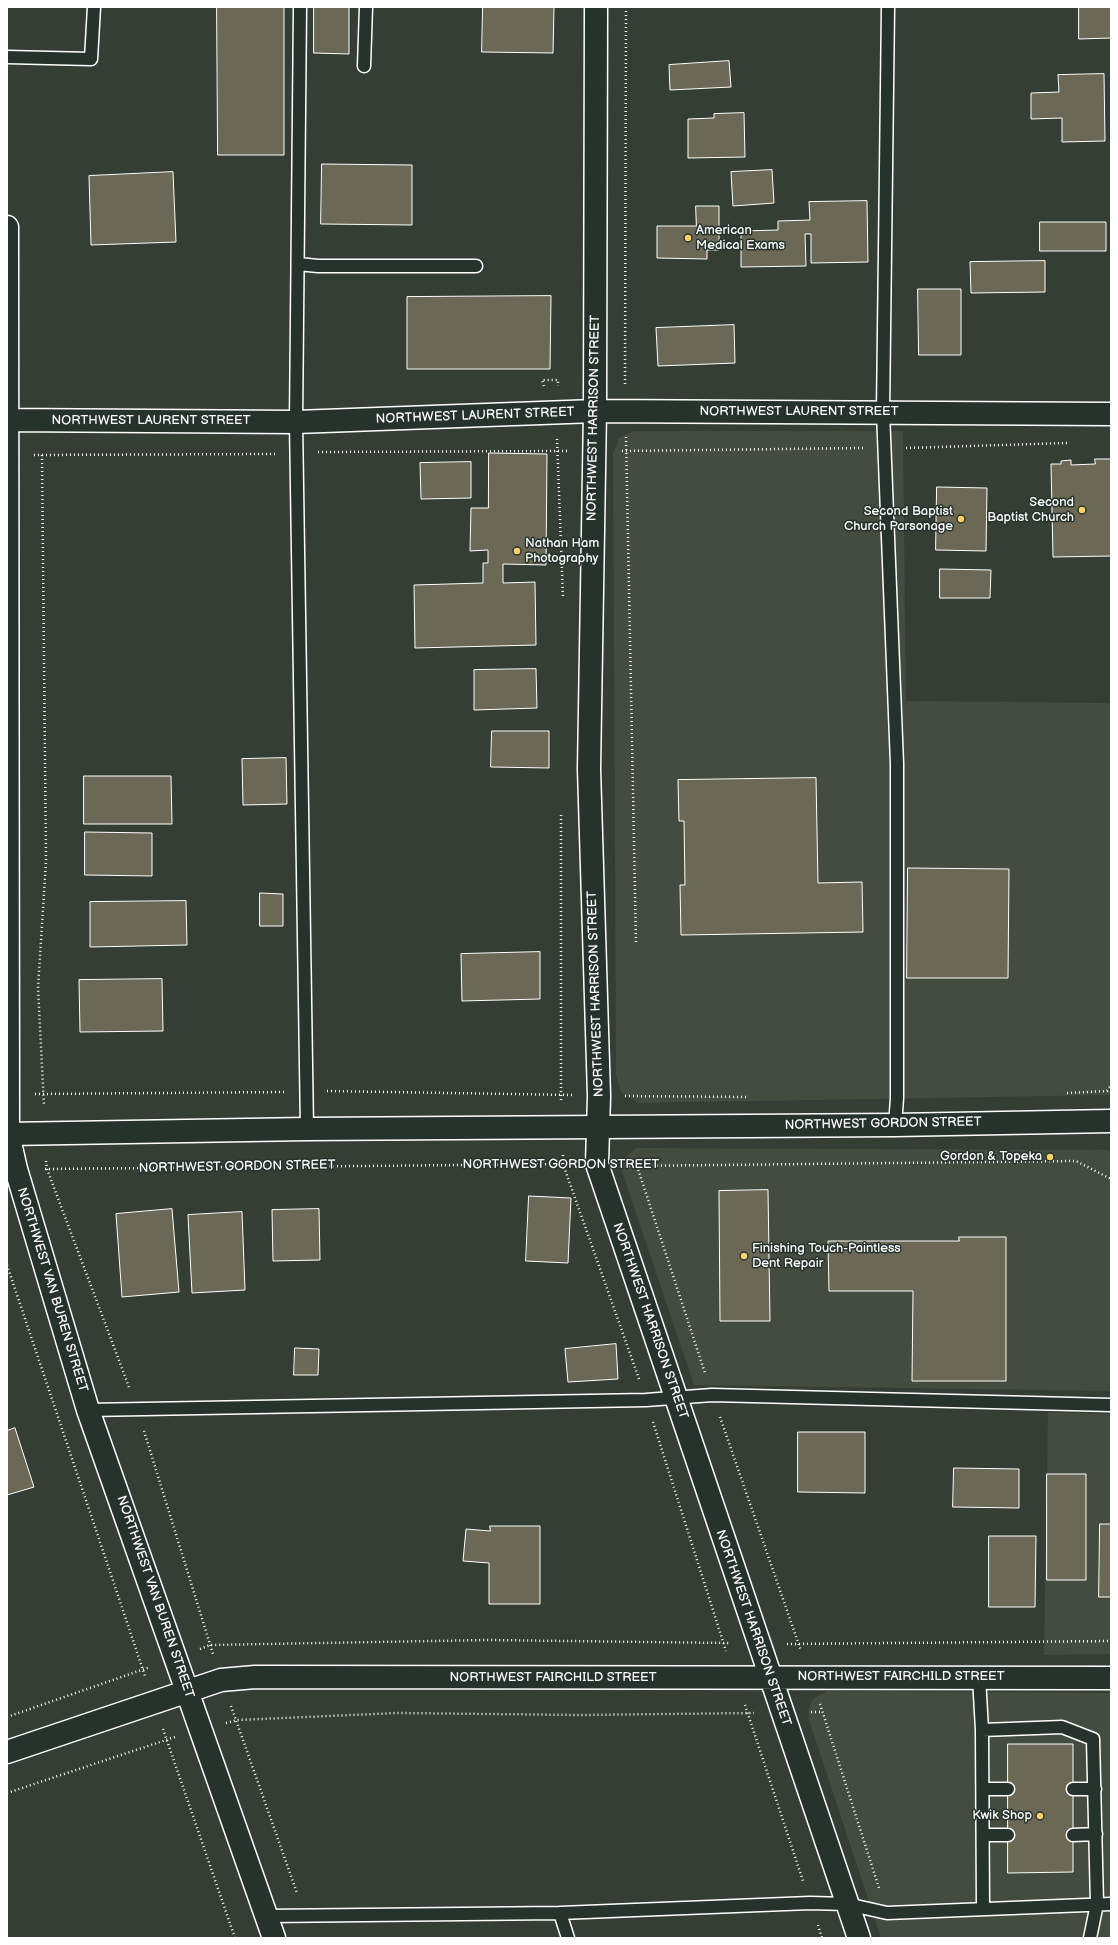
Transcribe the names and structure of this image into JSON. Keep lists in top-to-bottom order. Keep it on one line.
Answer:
{"streets":{"street":["NORTHWEST LAURENT STREET","NORTHWEST HARRISON STREET","NORTHWEST GORDON STREET","NORTHWEST VAN BUREN STREET","NORTHWEST FAIRCHILD STREET"]},"crossings":[["NORTHWEST LAURENT STREET","NORTHWEST HARRISON STREET"],["NORTHWEST LAURENT STREET","NORTHWEST VAN BUREN STREET"],["NORTHWEST HARRISON STREET","NORTHWEST GORDON STREET"],["NORTHWEST HARRISON STREET","NORTHWEST FAIRCHILD STREET"],["NORTHWEST GORDON STREET","NORTHWEST VAN BUREN STREET"],["NORTHWEST VAN BUREN STREET","NORTHWEST FAIRCHILD STREET"]],"places":["American Medical Exams","Second Baptist Church","Second Baptist Church Parsonage","Nathan Ham Photography","Gordon & Topeka","Finishing Touch-Paintless Dent Repair","Kwik Shop"]}
